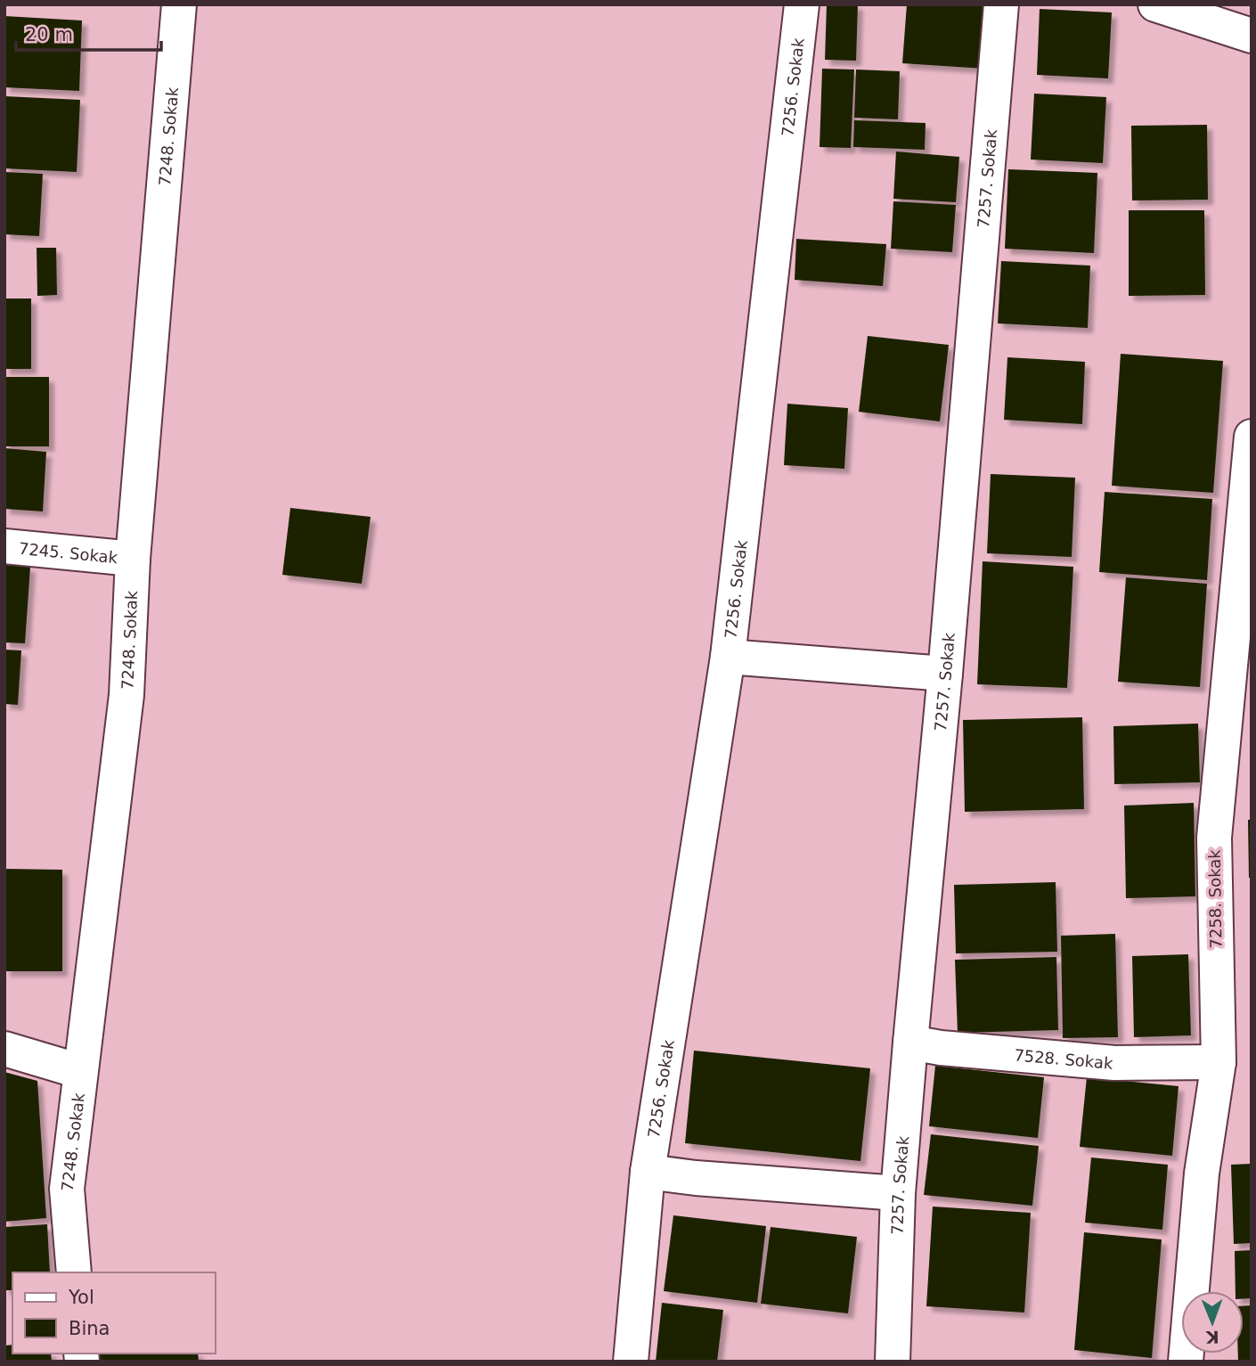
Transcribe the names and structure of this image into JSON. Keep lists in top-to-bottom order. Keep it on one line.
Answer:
{"streets":{"street":["7256. Sokak","7248. Sokak","7257. Sokak","7245. Sokak","7258. Sokak","7528. Sokak"]},"crossings":[["7248. Sokak","7245. Sokak"],["7257. Sokak","7528. Sokak"],["7258. Sokak","7528. Sokak"]],"legend":["Yol","Bina"],"scale_bar":"20 m","north":"bottom"}
